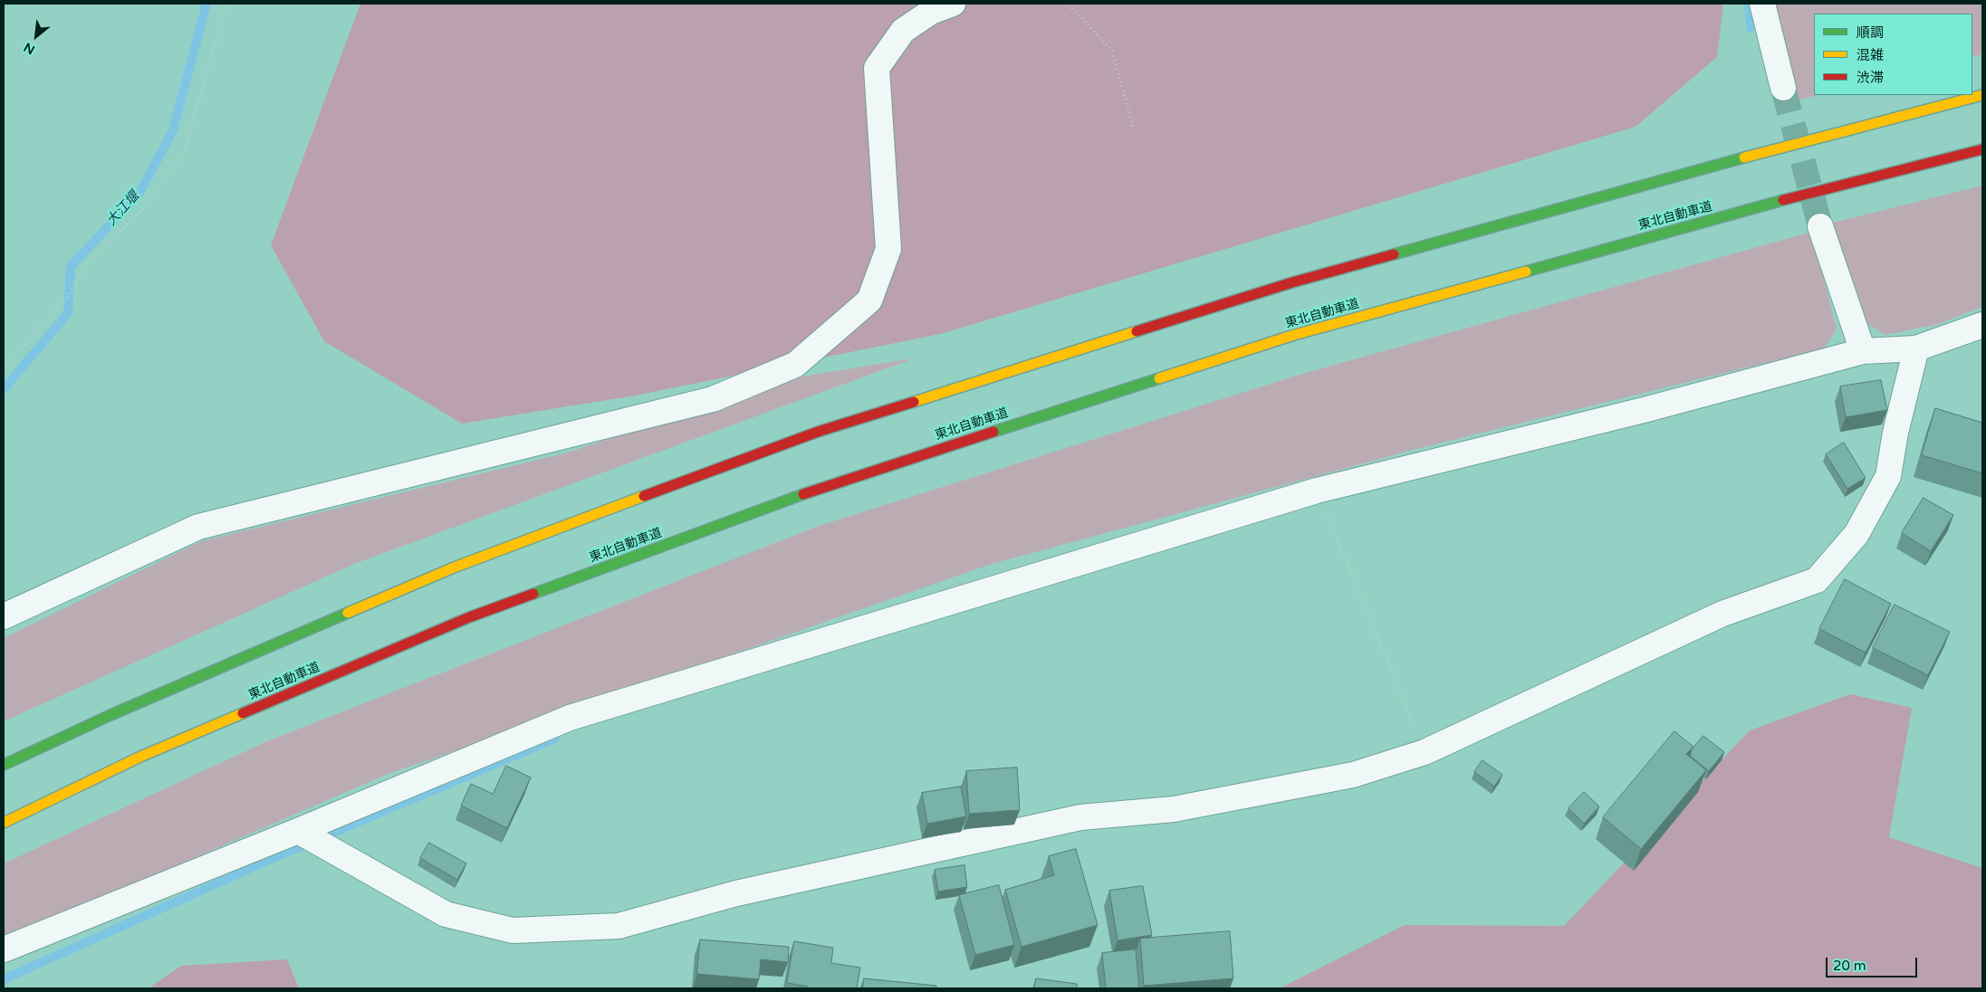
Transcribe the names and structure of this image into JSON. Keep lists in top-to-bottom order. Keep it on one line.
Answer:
{"streets":{"highway":["東北自動車道"]},"water":["大江堰"],"legend":["順調","混雑","渋滞"],"scale_bar":"20 m","north":"bottom left"}
